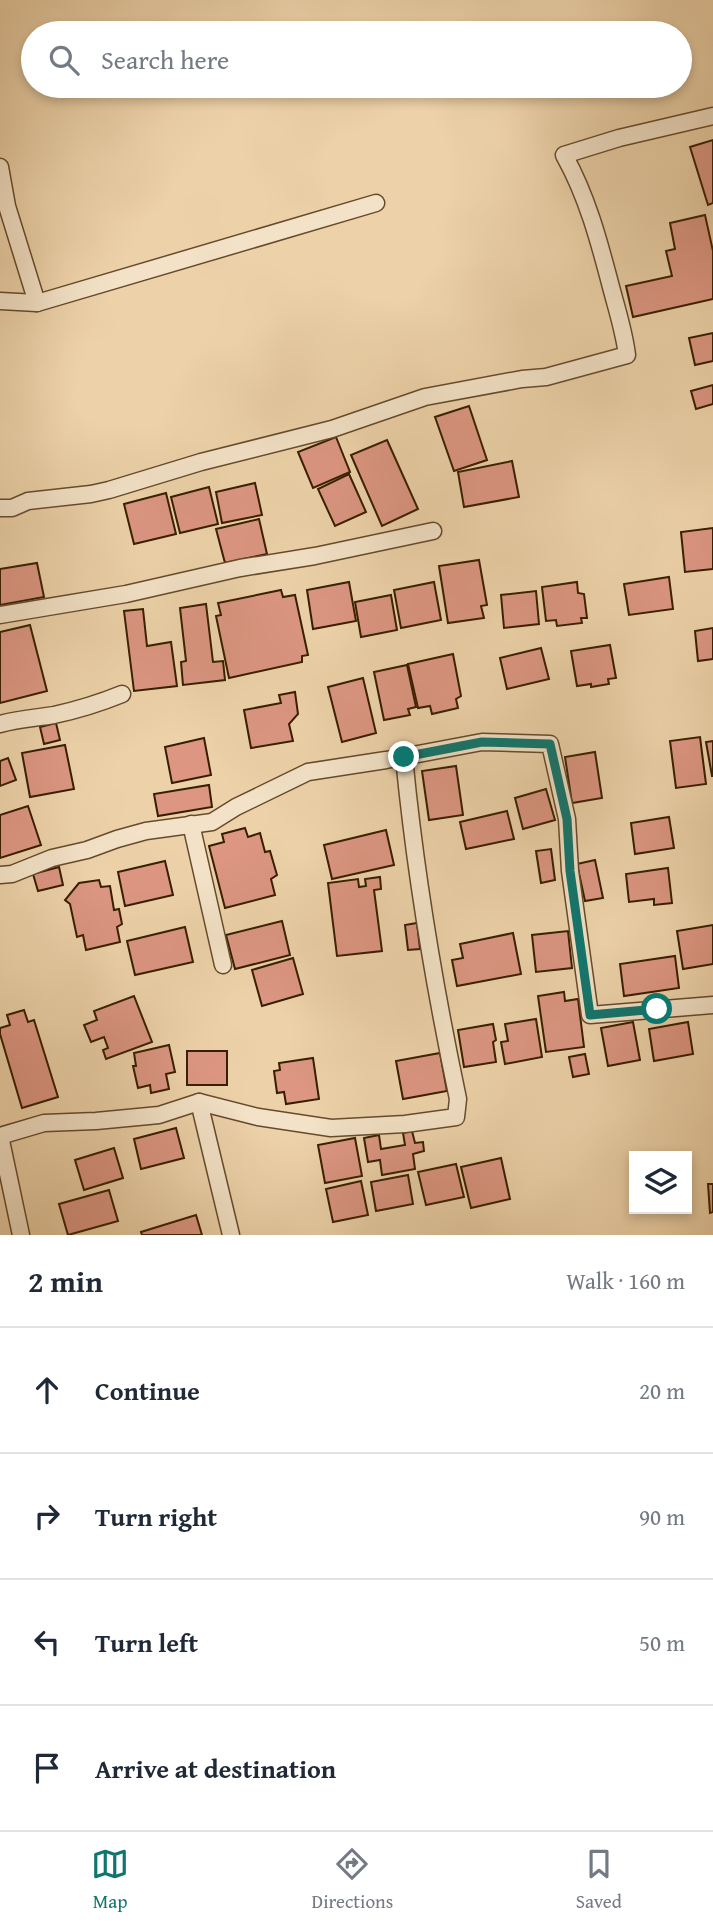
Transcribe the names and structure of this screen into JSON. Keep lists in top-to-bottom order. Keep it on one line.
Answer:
{"page":{"search":"Search here","heading":["2 min","Walk · 160 m"],"list":[["Continue","20 m"],["Turn right","90 m"],["Turn left","50 m"],"Arrive at destination"],"nav":["Map","Directions","Saved"]}}
